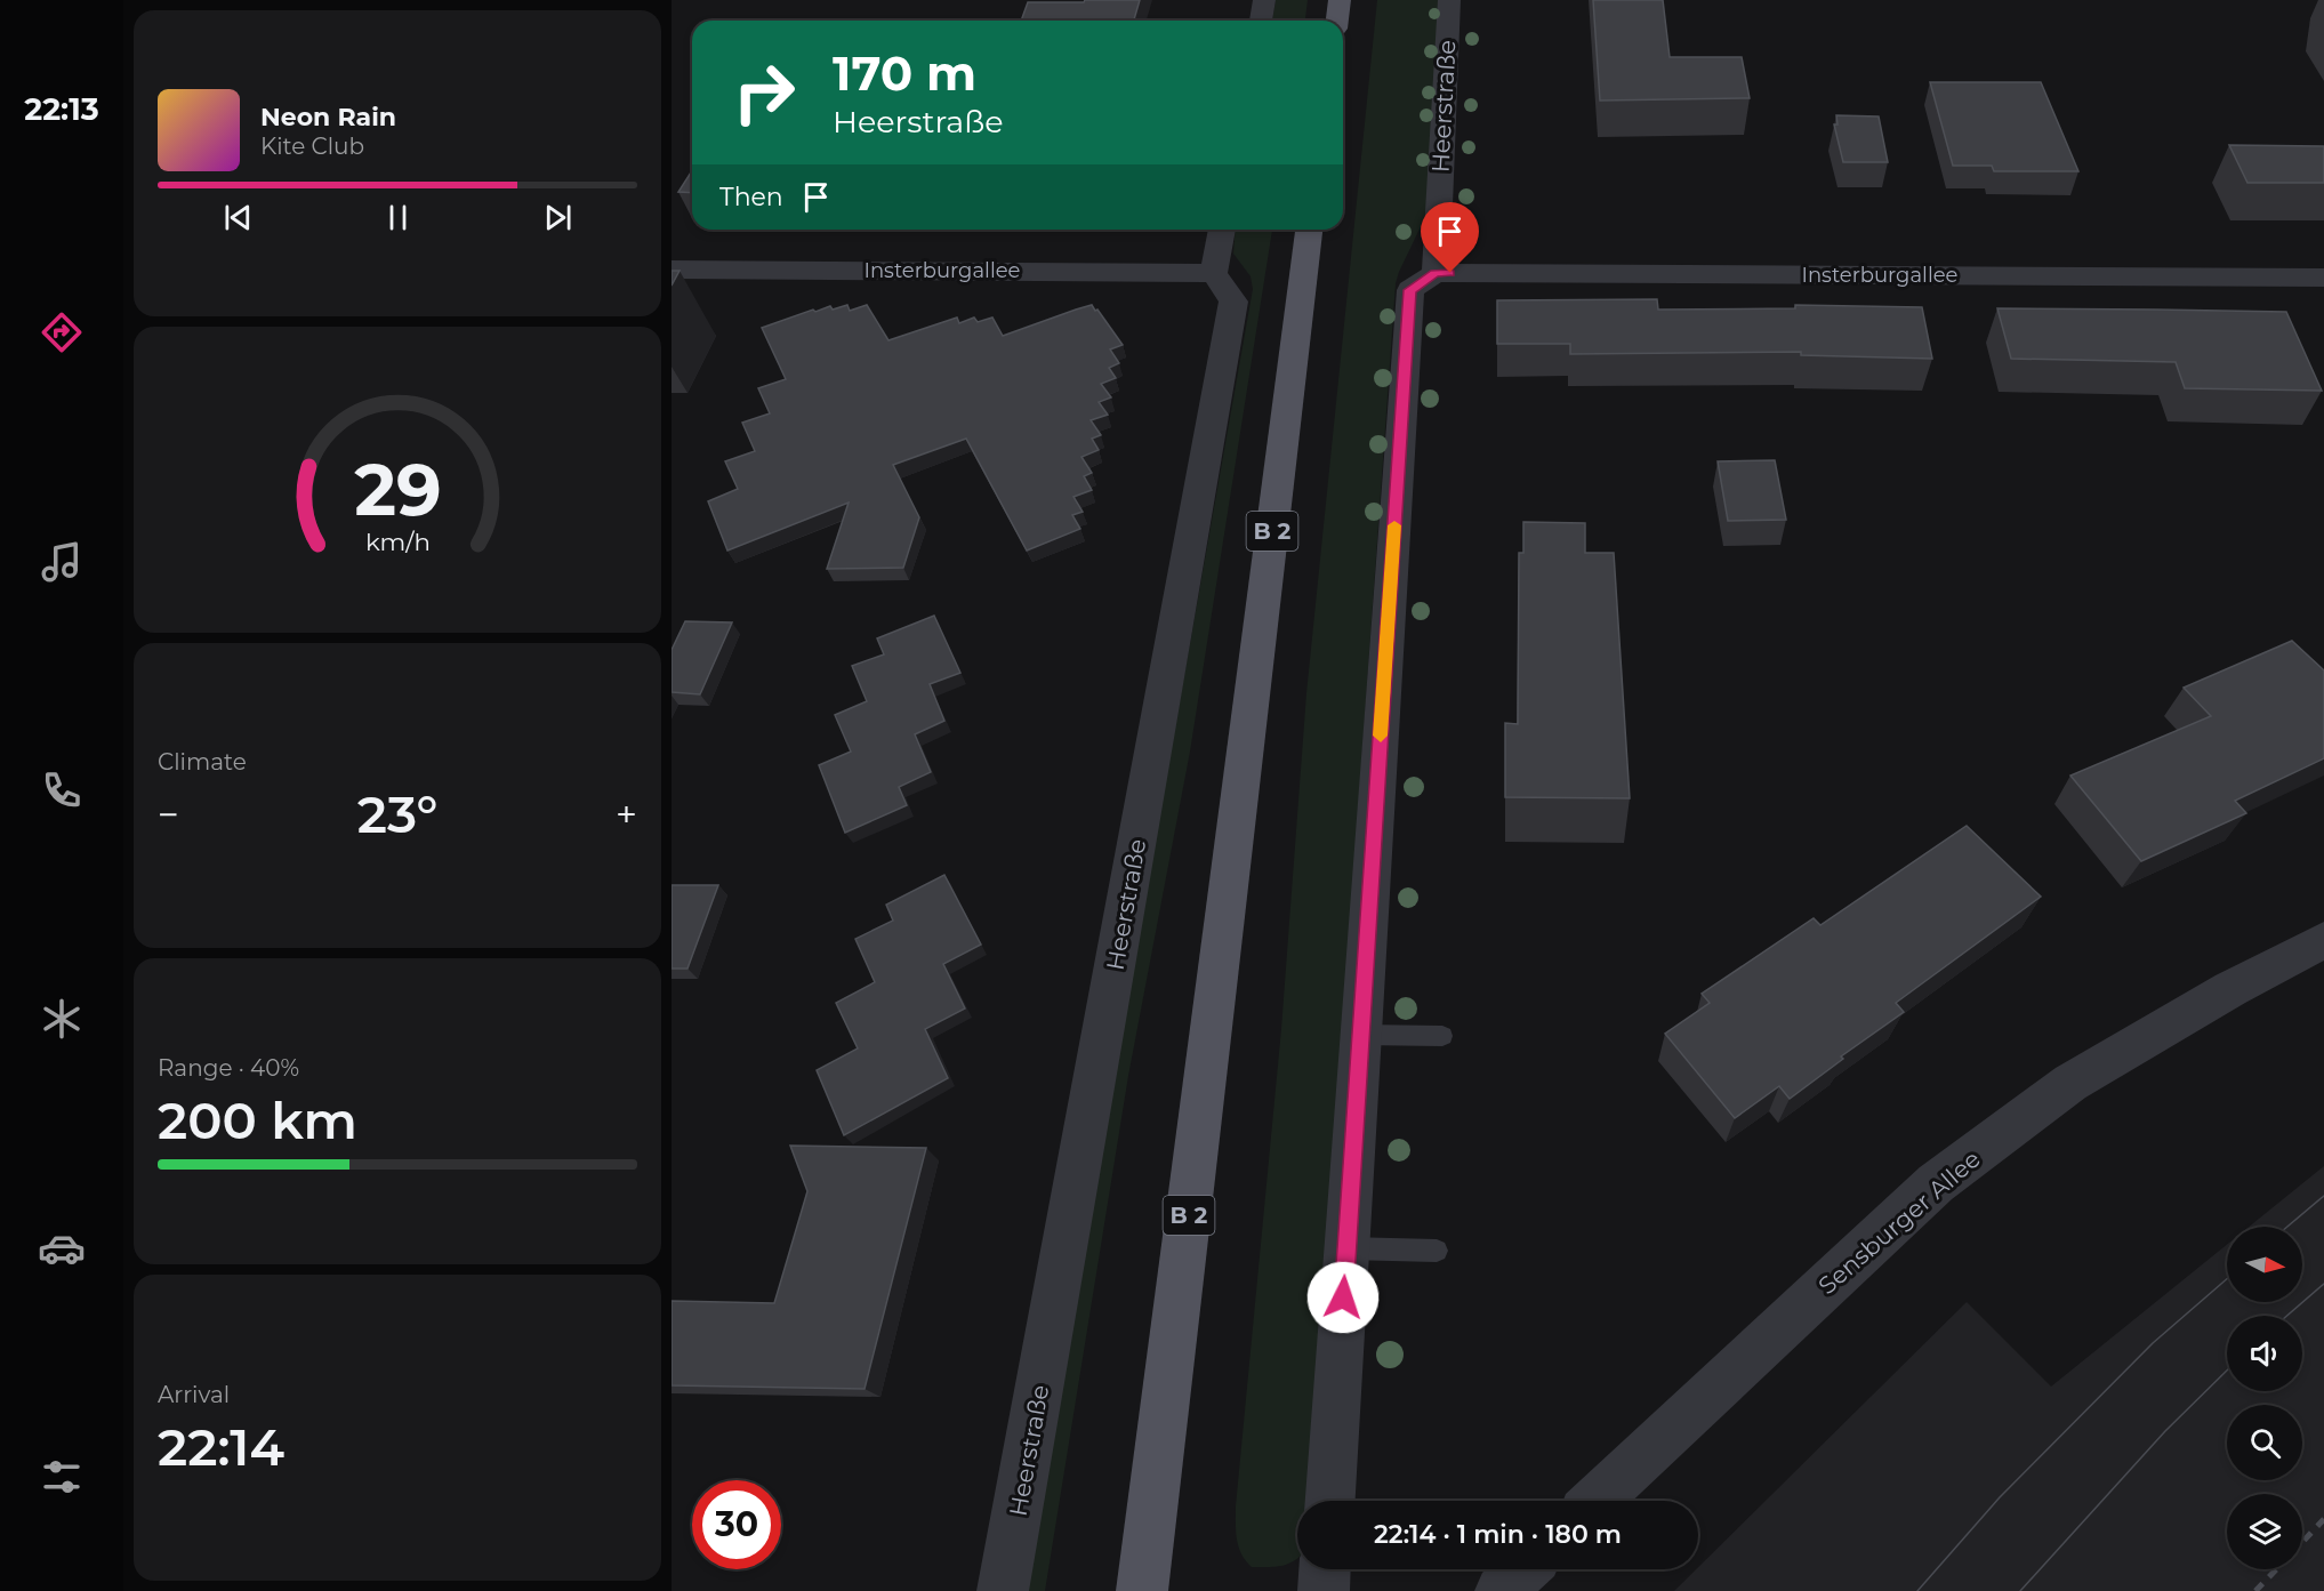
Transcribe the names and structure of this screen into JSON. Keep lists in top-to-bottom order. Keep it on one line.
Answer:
{"streets":{"main road":["B 2"],"street":["Heerstraße","Insterburgallee","Sensburger Allee"]},"crossings":[["Heerstraße","Insterburgallee"]],"north":"right","page":{"tabs":"22:13","turn":["170 m","Heerstraße"],"song":["Neon Rain","Kite Club"],"then":"Then","tile":["Climate",["Range · 40%","200 km"],["Arrival","22:14"]],"heat":["−","23°","+"],"limit":"30","trip":"22:14 · 1 min · 180 m","gauge":["29","km/h"]}}
